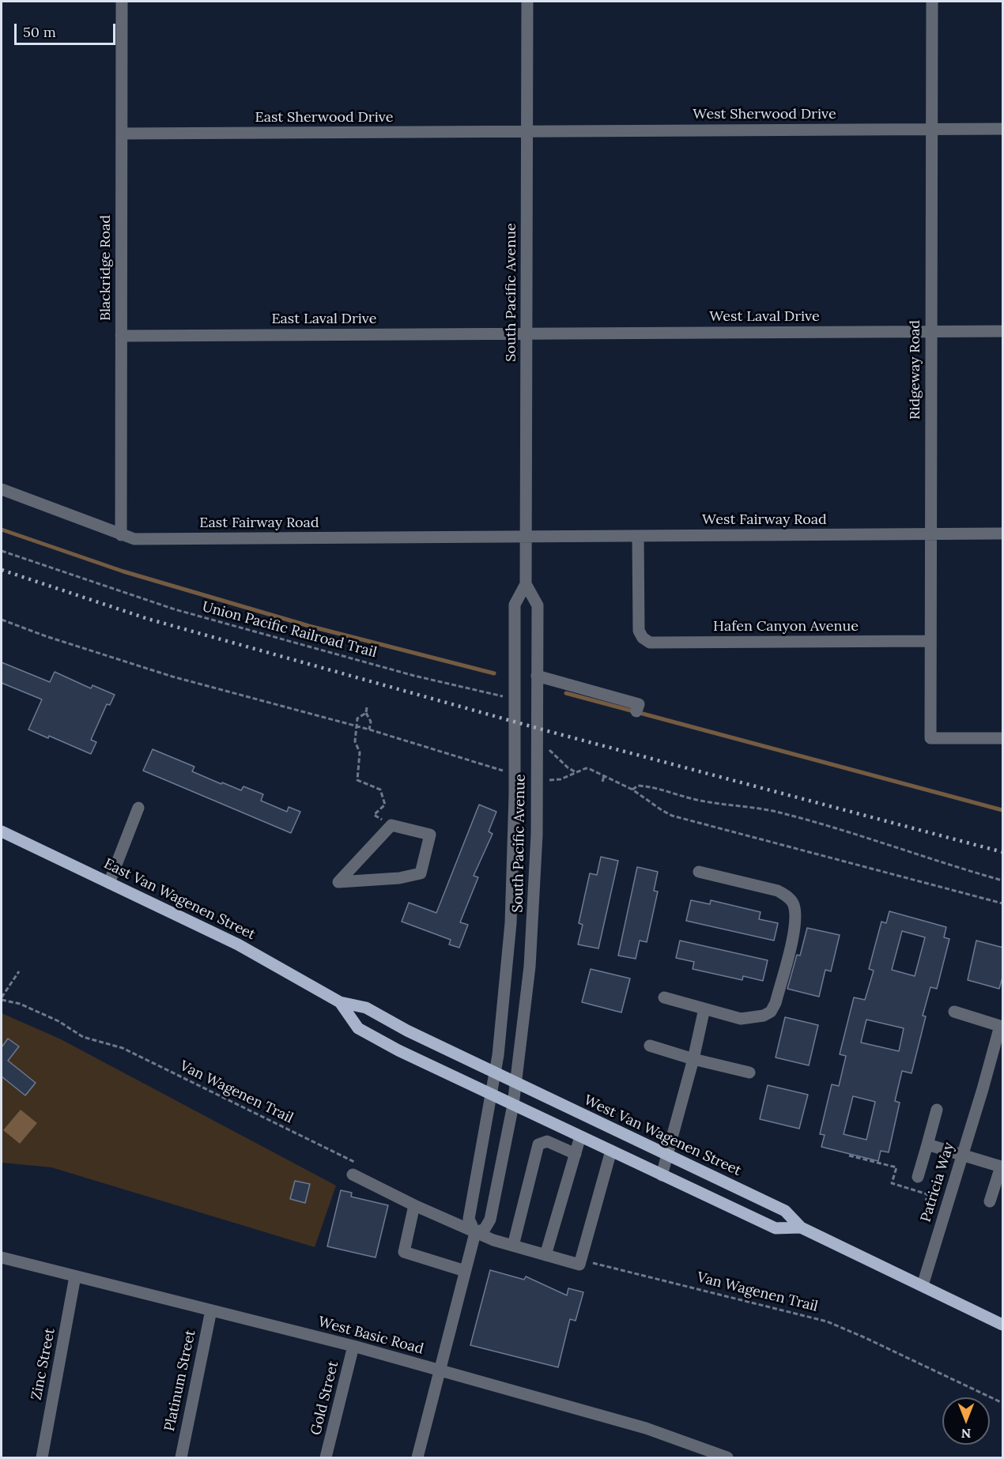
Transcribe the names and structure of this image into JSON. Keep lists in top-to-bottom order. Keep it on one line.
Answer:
{"streets":{"main road":["East Van Wagenen Street","West Van Wagenen Street"],"street":["West Sherwood Drive","East Sherwood Drive","Blackridge Road","South Pacific Avenue","West Laval Drive","East Laval Drive","Ridgeway Road","West Fairway Road","East Fairway Road","Hafen Canyon Avenue","Patricia Way","West Basic Road","Zinc Street","Platinum Street","Gold Street"],"path":["Union Pacific Railroad Trail","Van Wagenen Trail"]},"crossings":[["West Sherwood Drive","East Sherwood Drive"],["West Sherwood Drive","South Pacific Avenue"],["West Sherwood Drive","Ridgeway Road"],["East Sherwood Drive","Blackridge Road"],["East Sherwood Drive","South Pacific Avenue"],["Blackridge Road","East Laval Drive"],["Blackridge Road","East Fairway Road"],["South Pacific Avenue","West Laval Drive"],["South Pacific Avenue","East Laval Drive"],["South Pacific Avenue","West Fairway Road"],["South Pacific Avenue","East Fairway Road"],["South Pacific Avenue","East Van Wagenen Street"],["South Pacific Avenue","West Van Wagenen Street"],["West Laval Drive","East Laval Drive"],["West Laval Drive","Ridgeway Road"],["Ridgeway Road","West Fairway Road"],["Ridgeway Road","Hafen Canyon Avenue"],["West Fairway Road","East Fairway Road"],["West Fairway Road","Hafen Canyon Avenue"],["East Van Wagenen Street","West Van Wagenen Street"],["West Van Wagenen Street","Patricia Way"],["West Basic Road","Zinc Street"],["West Basic Road","Platinum Street"],["West Basic Road","Gold Street"]],"scale_bar":"50 m","north":"bottom"}
